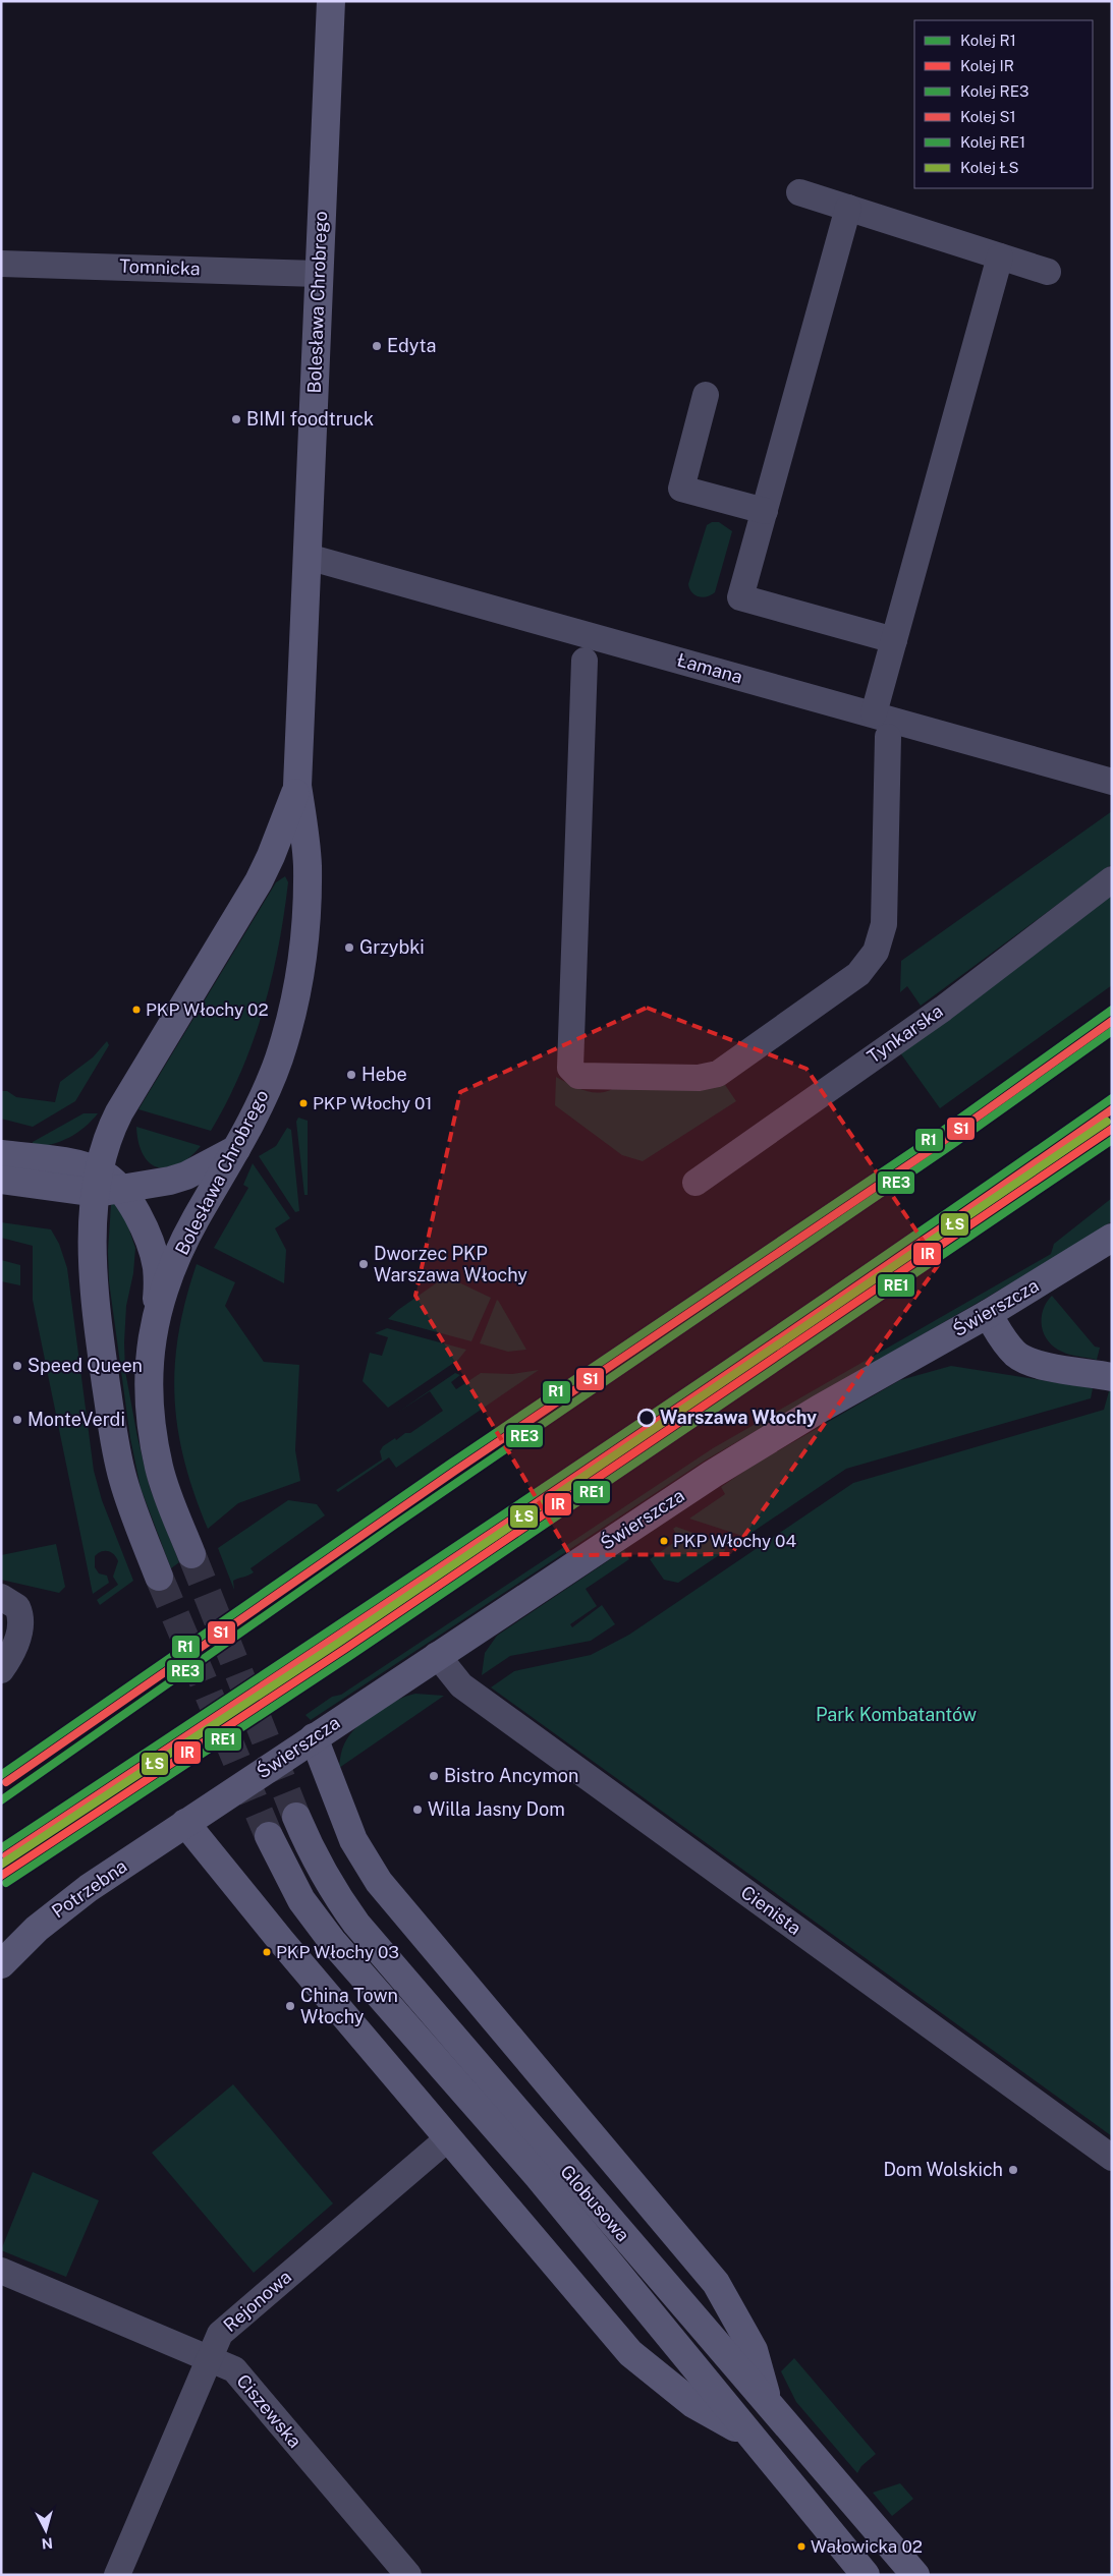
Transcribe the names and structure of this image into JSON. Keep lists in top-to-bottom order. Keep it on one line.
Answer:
{"streets":{"main road":["Bolesława Chrobrego","Świerszcza","Potrzebna","Globusowa"],"street":["Tomnicka","Łamana","Tynkarska","Cienista","Rejonowa","Ciszewska"]},"crossings":[["Tomnicka","Bolesława Chrobrego"],["Bolesława Chrobrego","Łamana"],["Świerszcza","Potrzebna"],["Świerszcza","Cienista"],["Rejonowa","Ciszewska"]],"parks":["Park Kombatantów"],"places":["Edyta","BIMI foodtruck","Grzybki","PKP Włochy 02","Hebe","PKP Włochy 01","Dworzec PKP Warszawa Włochy","Speed Queen","Warszawa Włochy","MonteVerdi","PKP Włochy 04","Bistro Ancymon","Willa Jasny Dom","PKP Włochy 03","China Town Włochy","Dom Wolskich","Wałowicka 02"],"lines":["rail line R1","rail line S1","rail line RE3","rail line ŁS","rail line IR","rail line RE1"],"legend":["Kolej R1","Kolej IR","Kolej RE3","Kolej S1","Kolej RE1","Kolej ŁS"],"north":"bottom"}
